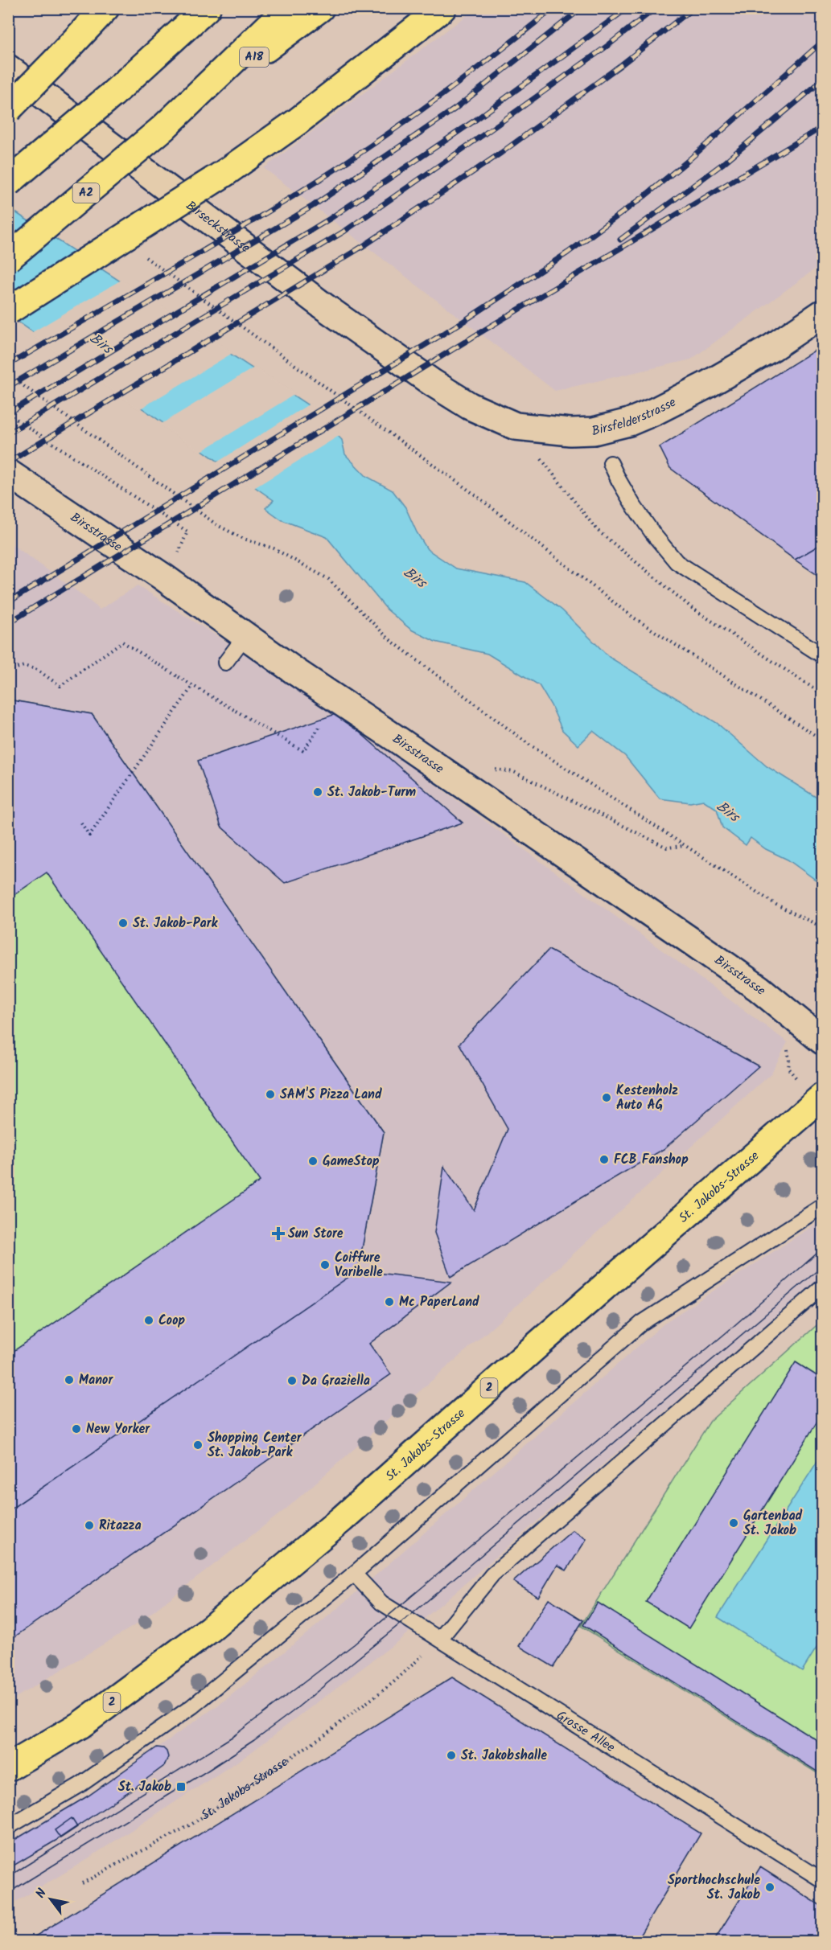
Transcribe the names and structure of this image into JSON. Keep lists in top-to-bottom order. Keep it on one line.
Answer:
{"streets":{"main road":["A18","A2","St. Jakobs-Strasse","2"],"street":["Birseckstrasse","Birsfelderstrasse","Birsstrasse"],"lane":["Grosse Allee"]},"crossings":[["A18","A2"],["Birseckstrasse","Birsfelderstrasse"],["St. Jakobs-Strasse","Grosse Allee"]],"water":["Birs"],"places":{"other":["St. Jakob-Turm","St. Jakob-Park","SAM'S Pizza Land","Kestenholz Auto AG","FCB Fanshop","GameStop","Coiffure Varibelle","Mc PaperLand","Coop","Manor","Da Graziella","New Yorker","Shopping Center St. Jakob-Park","Gartenbad St. Jakob","Ritazza","St. Jakobshalle","Sporthochschule St. Jakob"],"health":["Sun Store"],"transit":["St. Jakob"]},"north":"top left"}
